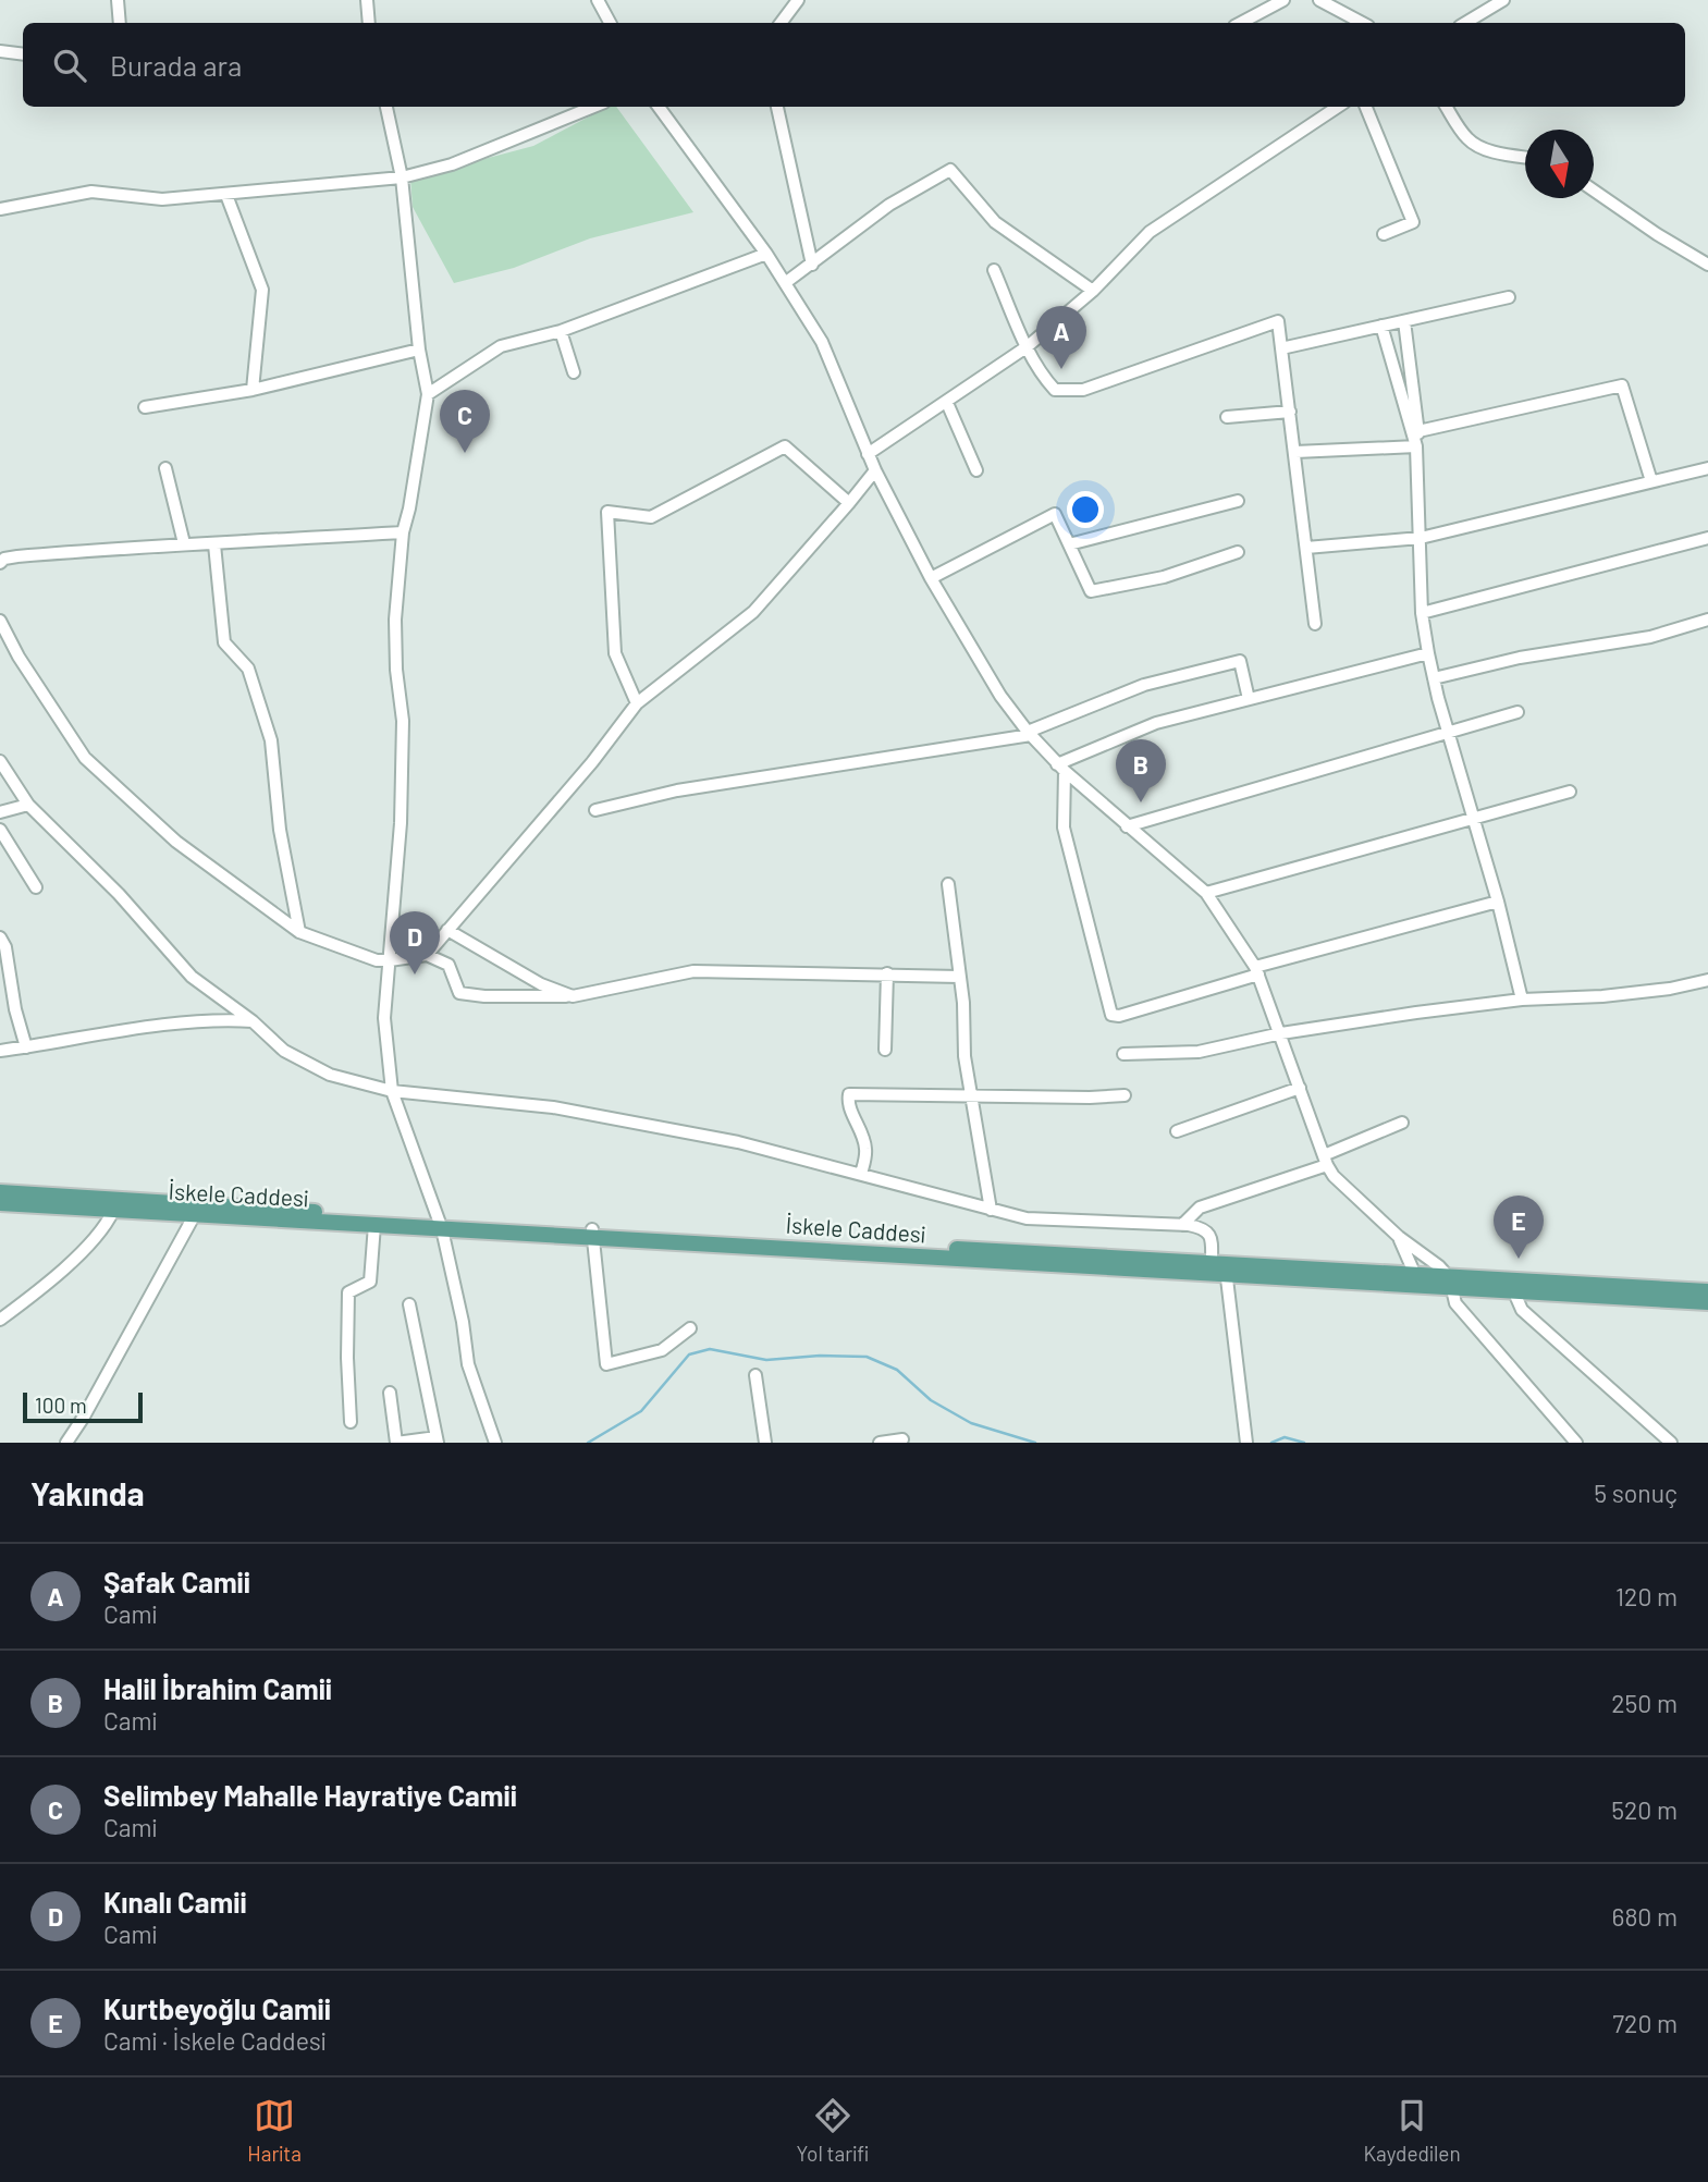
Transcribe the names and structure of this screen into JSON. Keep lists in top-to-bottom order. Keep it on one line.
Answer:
{"streets":{"main road":["İskele Caddesi"]},"scale_bar":"100 m","north":"bottom","page":{"search":"Burada ara","pins":["A","C","B","D","E"],"scale":"100 m","heading":["Yakında","5 sonuç"],"list":[{"mark":"A","name":"Şafak Camii","note":"Cami","value":"120 m"},{"mark":"B","name":"Halil İbrahim Camii","note":"Cami","value":"250 m"},{"mark":"C","name":"Selimbey Mahalle Hayratiye Camii","note":"Cami","value":"520 m"},{"mark":"D","name":"Kınalı Camii","note":"Cami","value":"680 m"},{"mark":"E","name":"Kurtbeyoğlu Camii","note":"Cami · İskele Caddesi","value":"720 m"}],"nav":["Harita","Yol tarifi","Kaydedilen"]}}
